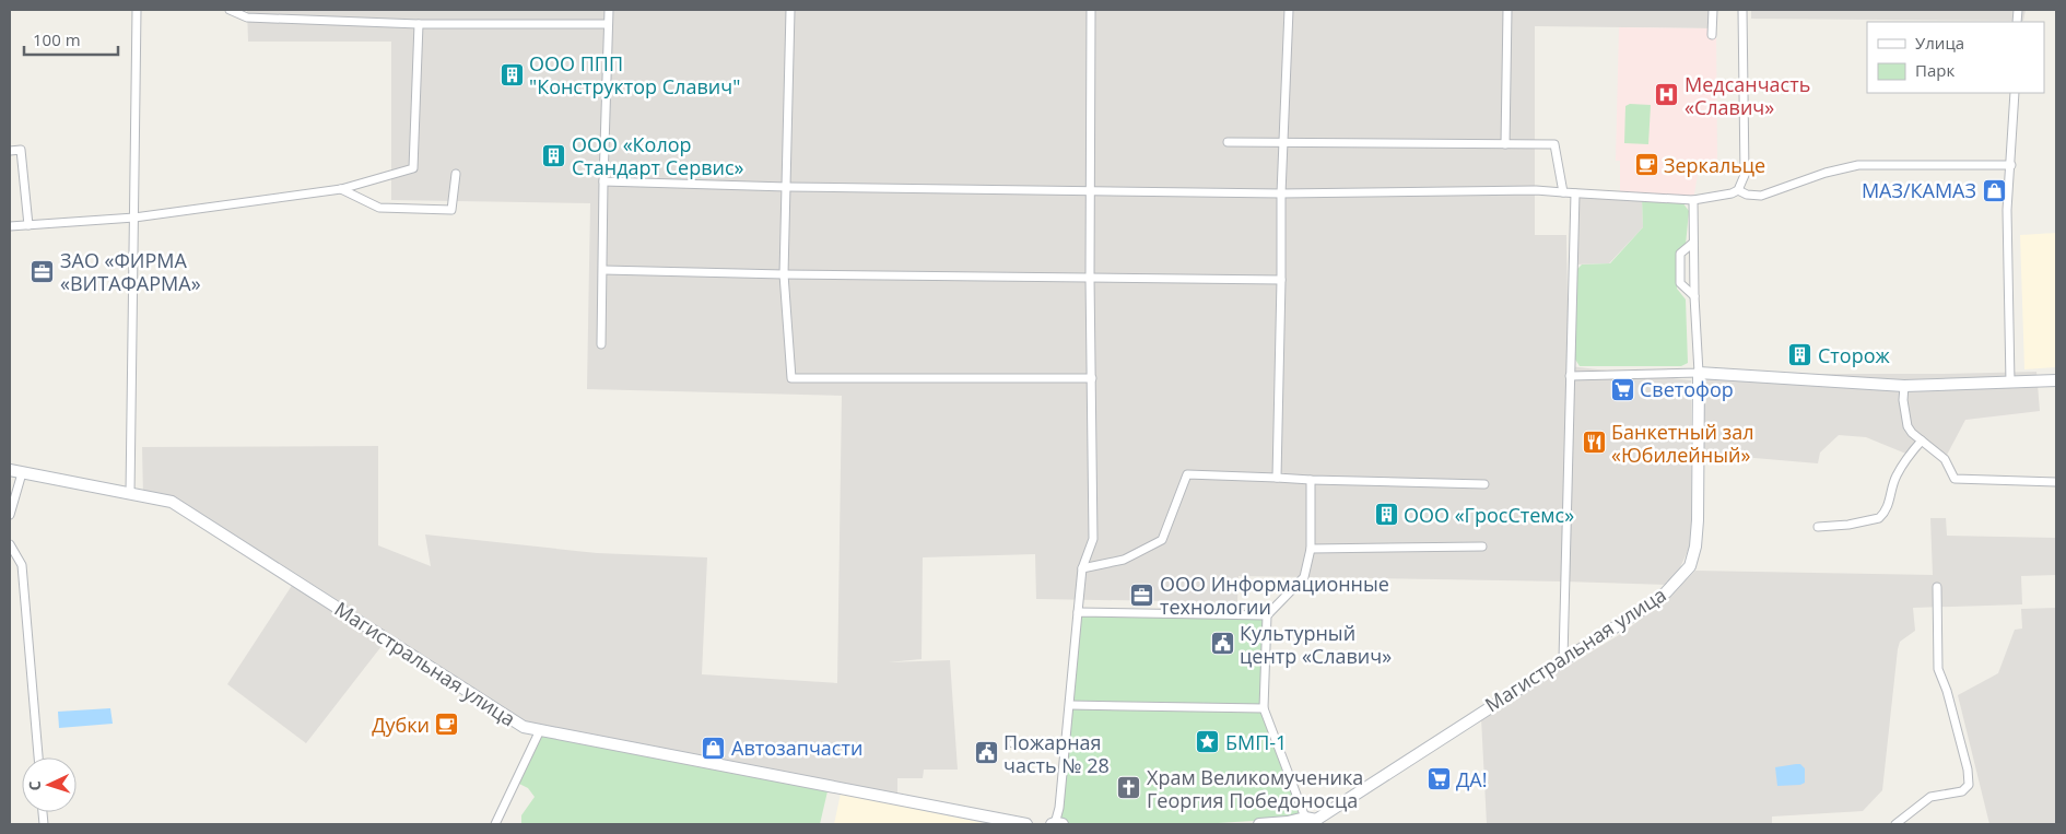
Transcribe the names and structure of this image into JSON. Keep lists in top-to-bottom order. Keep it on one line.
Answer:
{"streets":{"street":["Магистральная улица"]},"places":{"building":["ООО ППП \"Конструктор Славич\"","ООО «Колор Стандарт Сервис»","Сторож","ООО «ГросСтемс»"],"hospital":["Медсанчасть «Славич»"],"cafe":["Зеркальце","Дубки"],"shop":["МАЗ/КАМАЗ","Автозапчасти"],"office":["ЗАО «ФИРМА «ВИТАФАРМА»","ООО Информационные технологии"],"supermarket":["Светофор","ДА!"],"restaurant":["Банкетный зал «Юбилейный»"],"public building":["Культурный центр «Славич»","Пожарная часть № 28"],"place":["БМП-1"],"church":["Храм Великомученика Георгия Победоносца"]},"legend":["Улица","Парк"],"scale_bar":"100 m","north":"left"}
